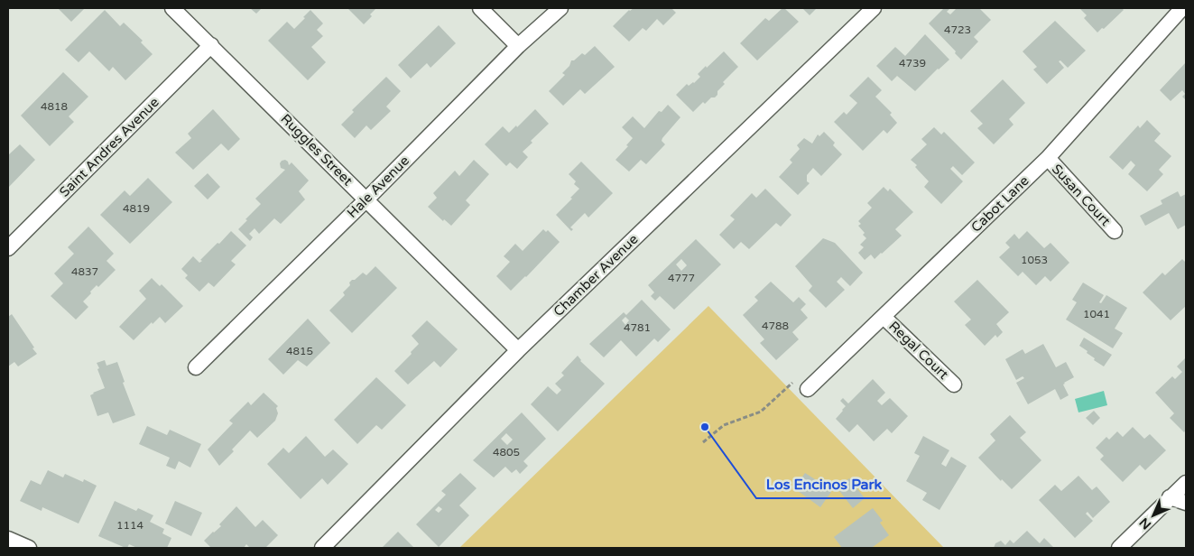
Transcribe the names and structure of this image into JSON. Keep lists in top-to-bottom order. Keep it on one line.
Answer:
{"streets":{"street":["Saint Andres Avenue","Ruggles Street","Hale Avenue","Susan Court","Cabot Lane","Chamber Avenue","Regal Court"]},"crossings":[["Saint Andres Avenue","Ruggles Street"],["Ruggles Street","Hale Avenue"],["Ruggles Street","Chamber Avenue"],["Susan Court","Cabot Lane"],["Cabot Lane","Regal Court"]],"places":["Los Encinos Park"],"house_numbers":["4723","4739","4818","4819","1053","4837","4777","1041","4788","4781","4815","4805","1114"],"north":"bottom left"}
